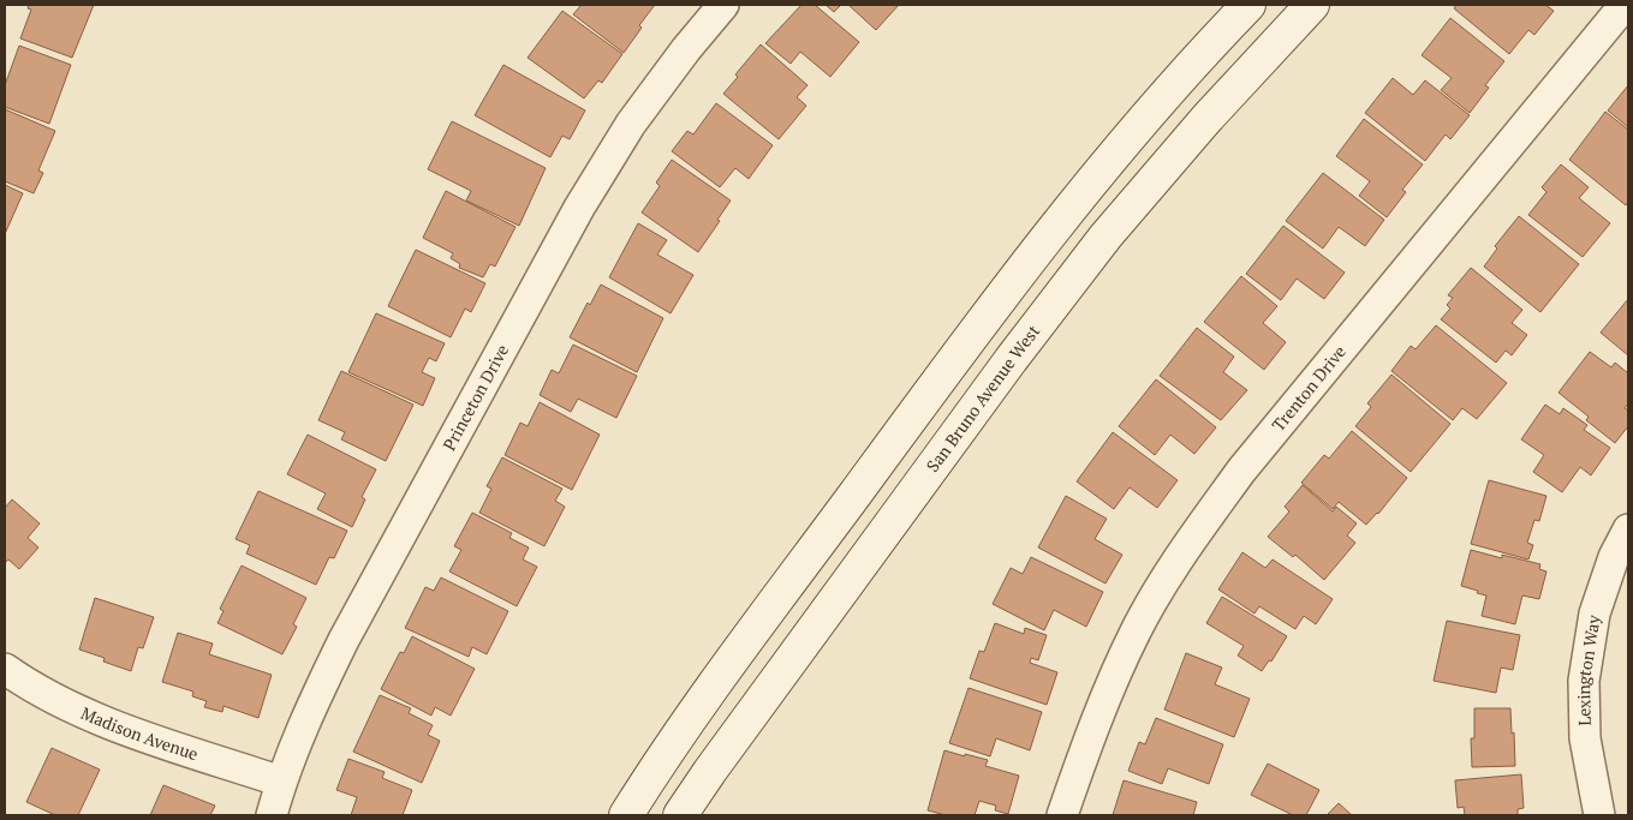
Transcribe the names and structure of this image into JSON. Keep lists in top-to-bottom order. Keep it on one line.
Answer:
{"streets":{"main road":["San Bruno Avenue West"],"street":["Trenton Drive","Princeton Drive","Lexington Way","Madison Avenue"]},"crossings":[["Princeton Drive","Madison Avenue"]]}
